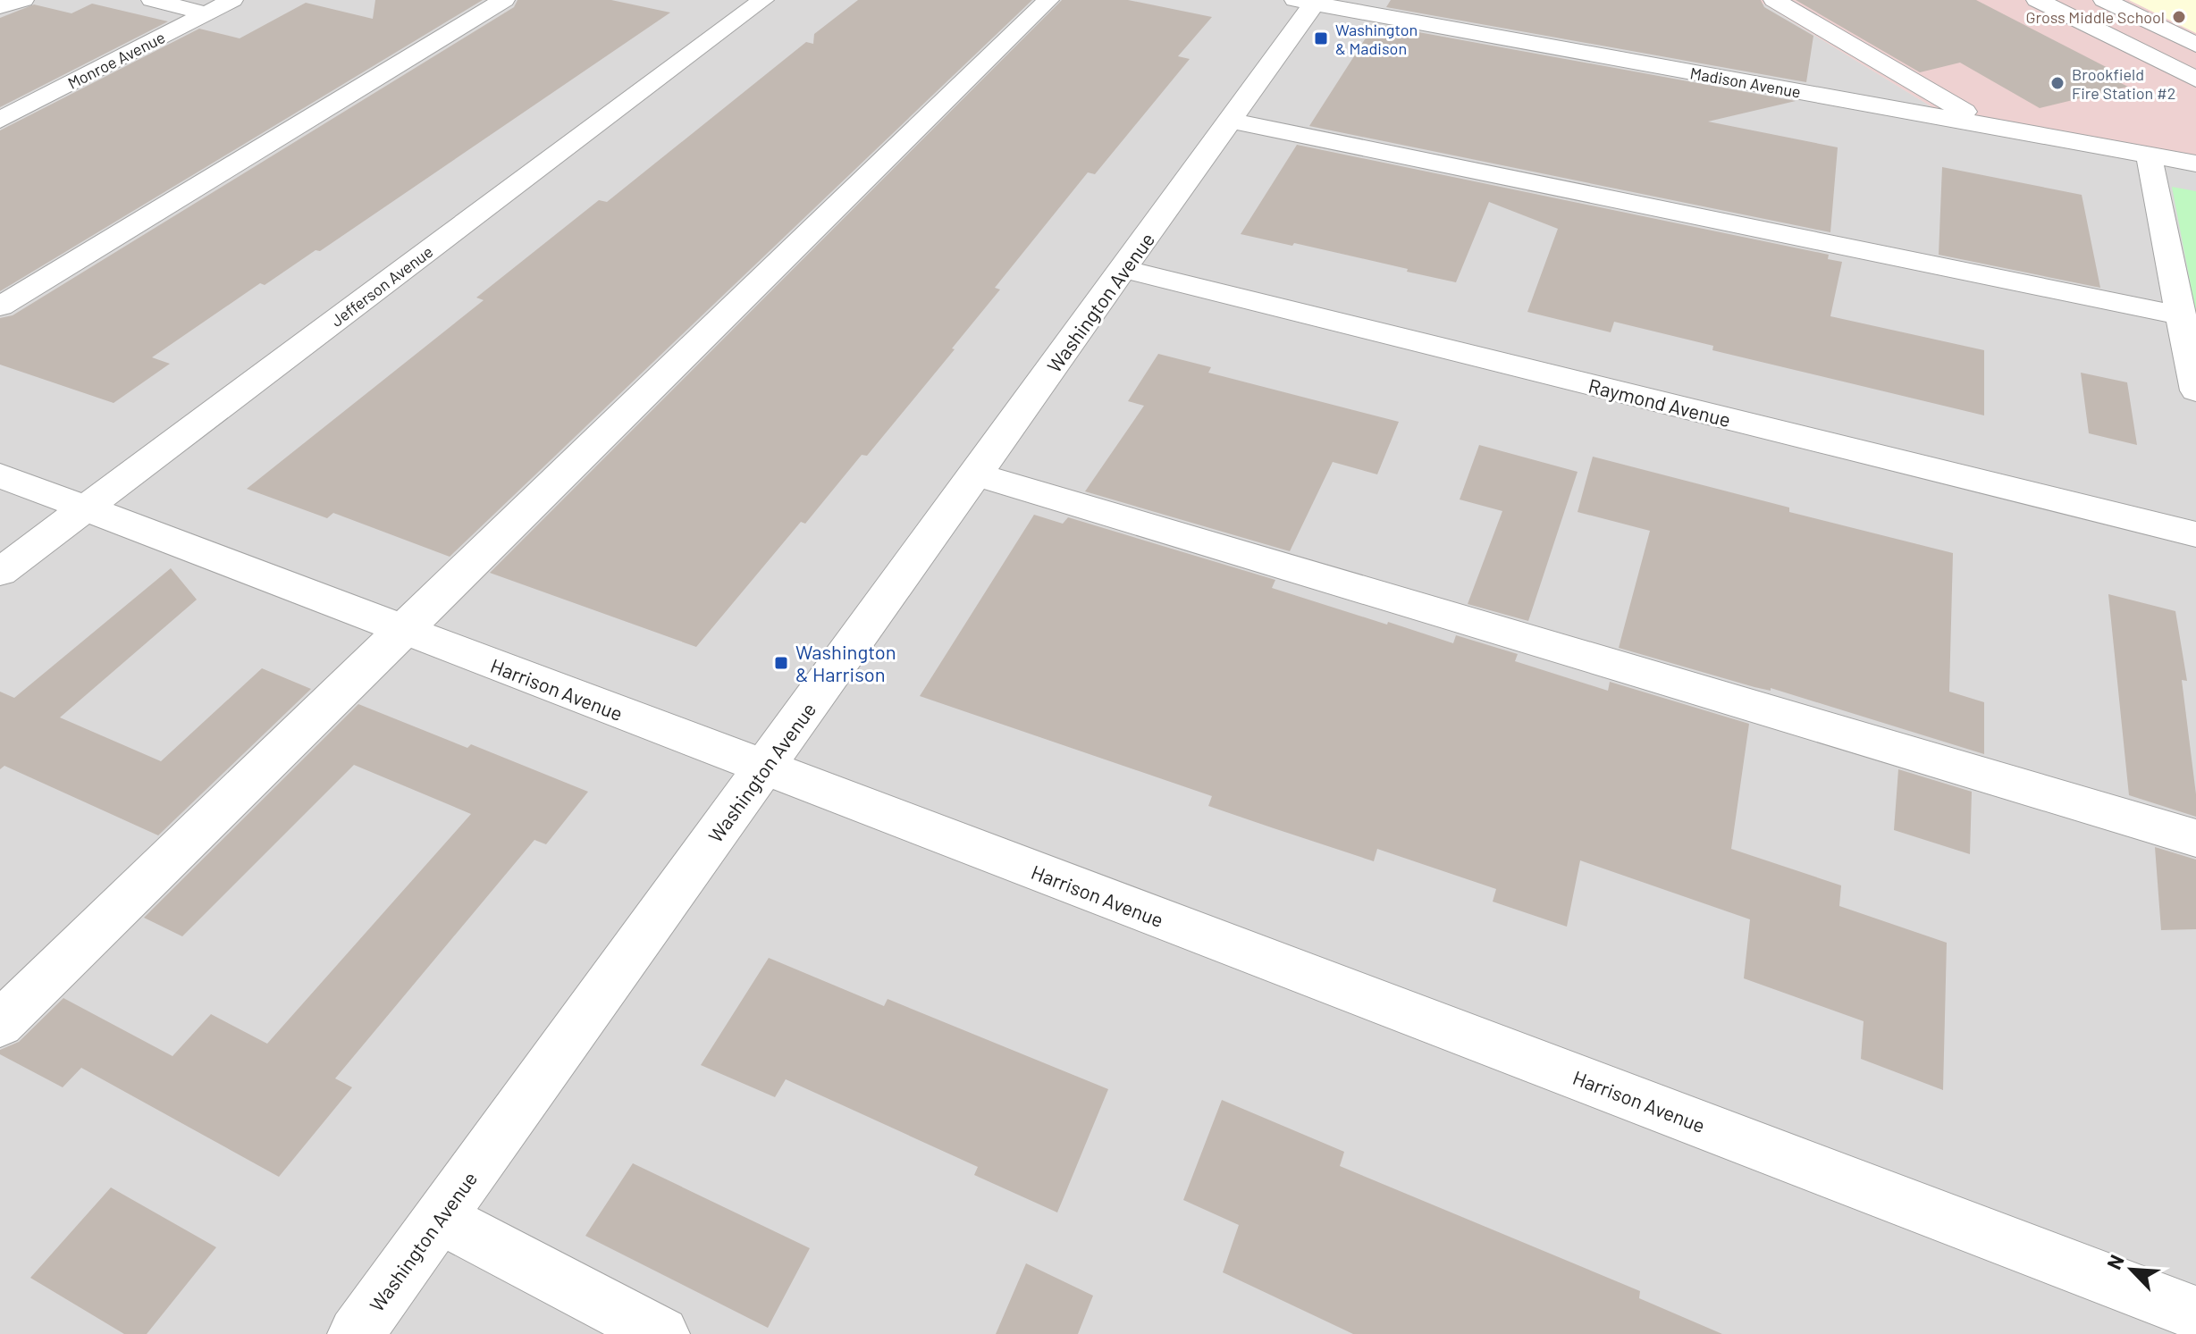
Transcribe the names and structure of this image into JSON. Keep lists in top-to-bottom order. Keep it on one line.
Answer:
{"streets":{"street":["Monroe Avenue","Madison Avenue","Jefferson Avenue","Washington Avenue","Raymond Avenue","Harrison Avenue"]},"crossings":[["Madison Avenue","Washington Avenue"],["Jefferson Avenue","Harrison Avenue"],["Washington Avenue","Raymond Avenue"],["Washington Avenue","Harrison Avenue"]],"places":{"other":["Gross Middle School","Brookfield Fire Station #2"],"transit":["Washington & Madison","Washington & Harrison"]},"north":"top left"}
